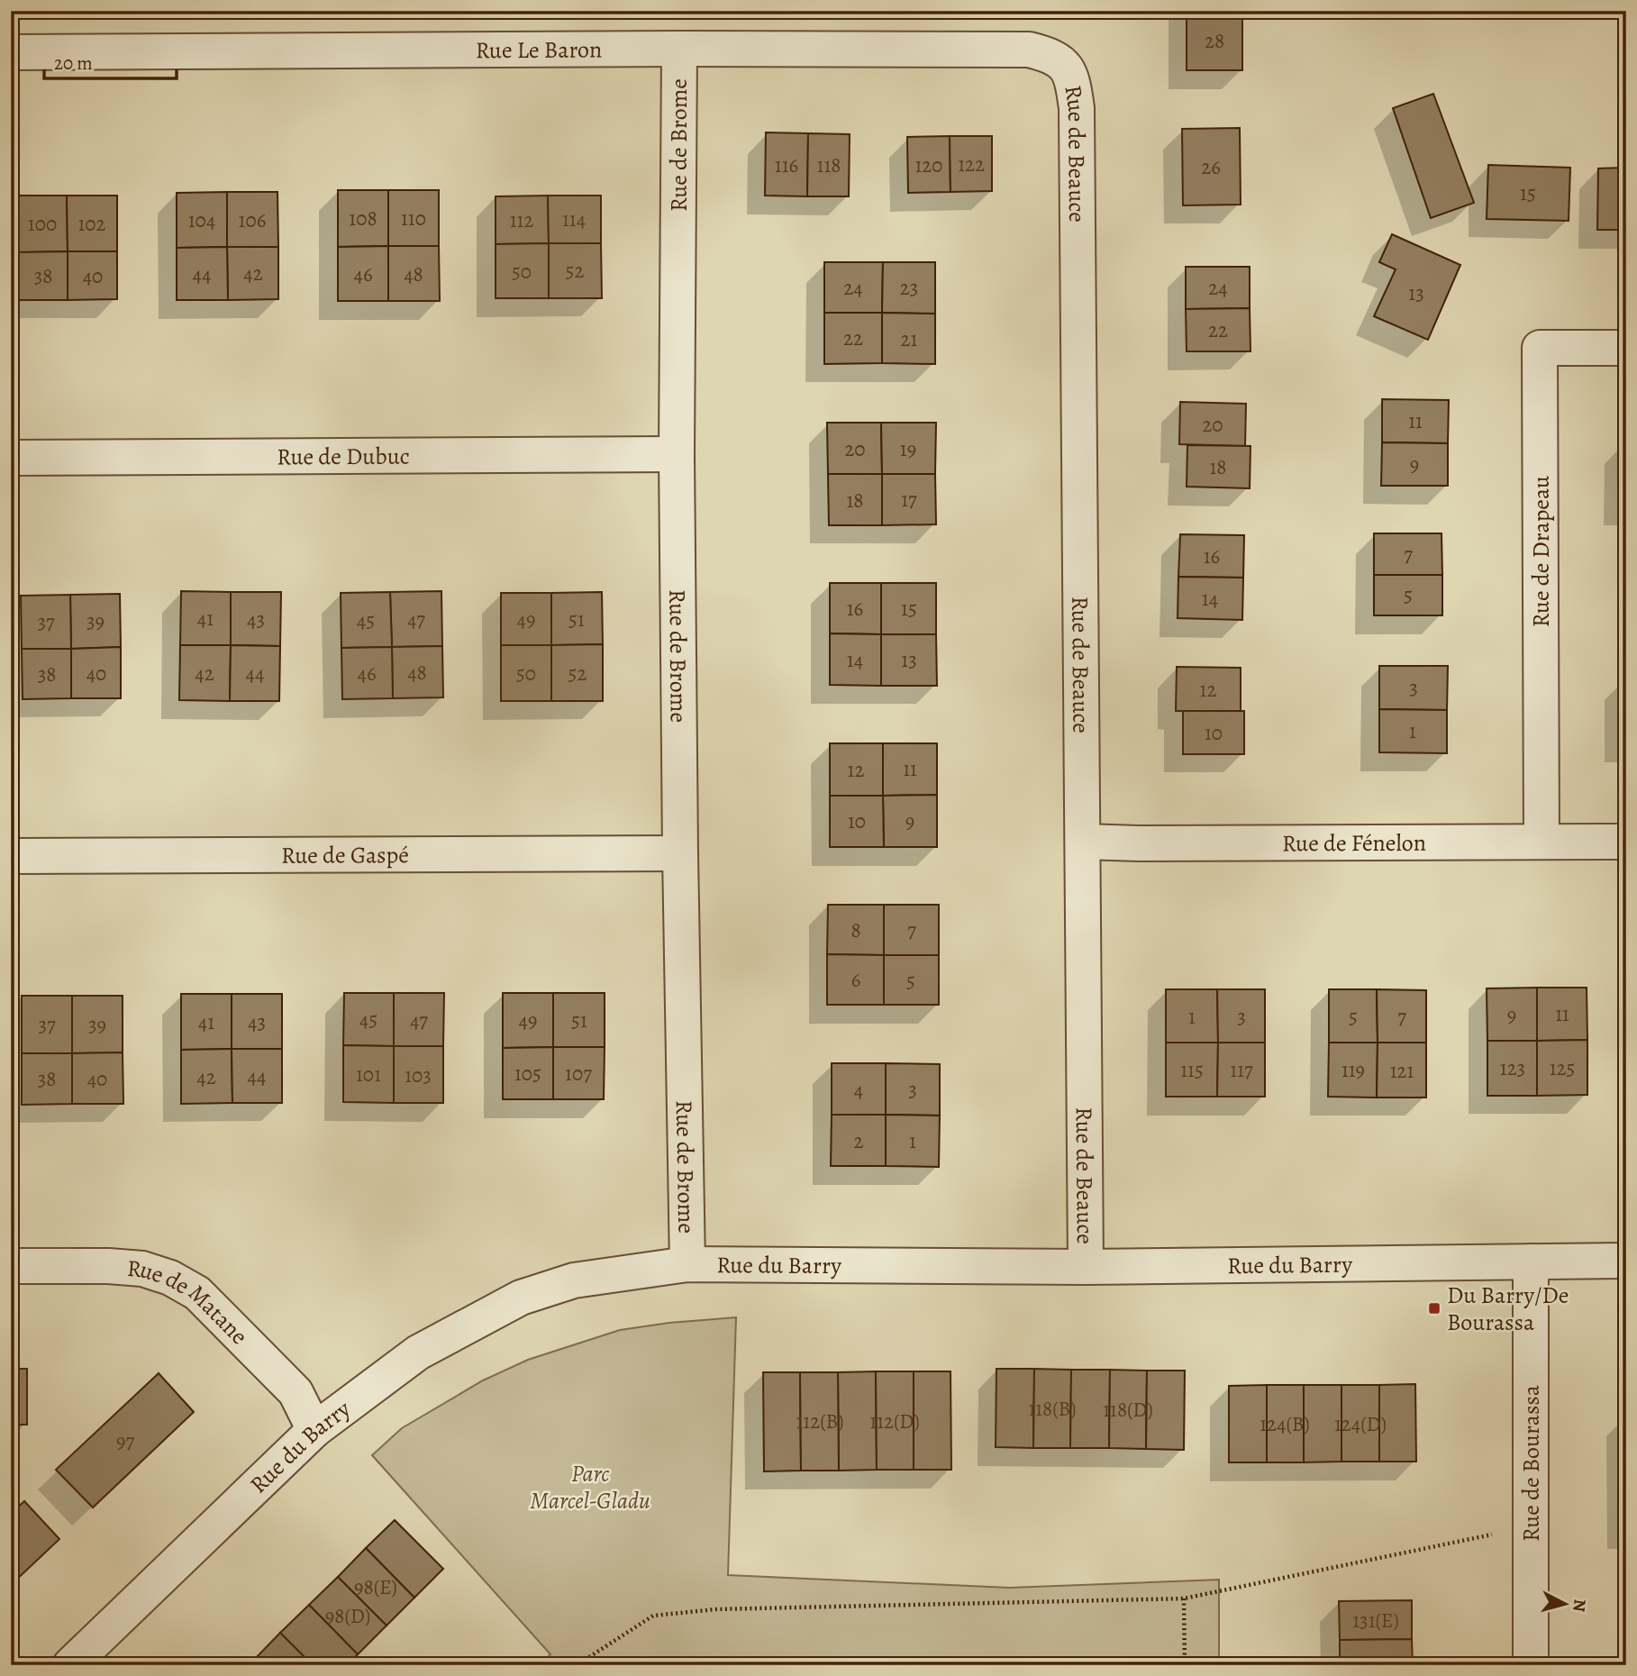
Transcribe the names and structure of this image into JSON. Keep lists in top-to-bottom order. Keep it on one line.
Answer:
{"streets":{"street":["Rue Le Baron","Rue de Brome","Rue de Beauce","Rue de Dubuc","Rue de Drapeau","Rue de Fénelon","Rue de Gaspé","Rue du Barry","Rue de Matane","Rue de Bourassa"]},"crossings":[["Rue Le Baron","Rue de Brome"],["Rue Le Baron","Rue de Beauce"],["Rue de Brome","Rue de Dubuc"],["Rue de Brome","Rue de Gaspé"],["Rue de Brome","Rue du Barry"],["Rue de Beauce","Rue de Fénelon"],["Rue de Beauce","Rue du Barry"],["Rue de Drapeau","Rue de Fénelon"],["Rue du Barry","Rue de Matane"],["Rue du Barry","Rue de Bourassa"]],"parks":["Parc Marcel-Gladu"],"places":{"transit":["Du Barry/De Bourassa"]},"house_numbers":["28","122","116","118","120","26","15","108","110","114","104","106","112","100","102","52","50","42","44","46","48","38","40","24","23","24","13","22","22","21","11","20","20","19","9","18","17","18","7","16","5","14","16","15","41","43","47","49","51","45","39","37","14","13","48","40","42","44","46","50","52","38","3","12","1","10","11","12","10","9","8","7","6","5","11","9","1","3","5","7","45","47","49","51","41","43","37","39","123","125","115","117","119","121","105","107","101","103","44","42","38","40","4","3","2","1","118(B)","118(D)","112(B)","112(D)","124(B)","124(D)","97","98(E)","98(D)","131(E)"],"scale_bar":"20 m","north":"right"}
